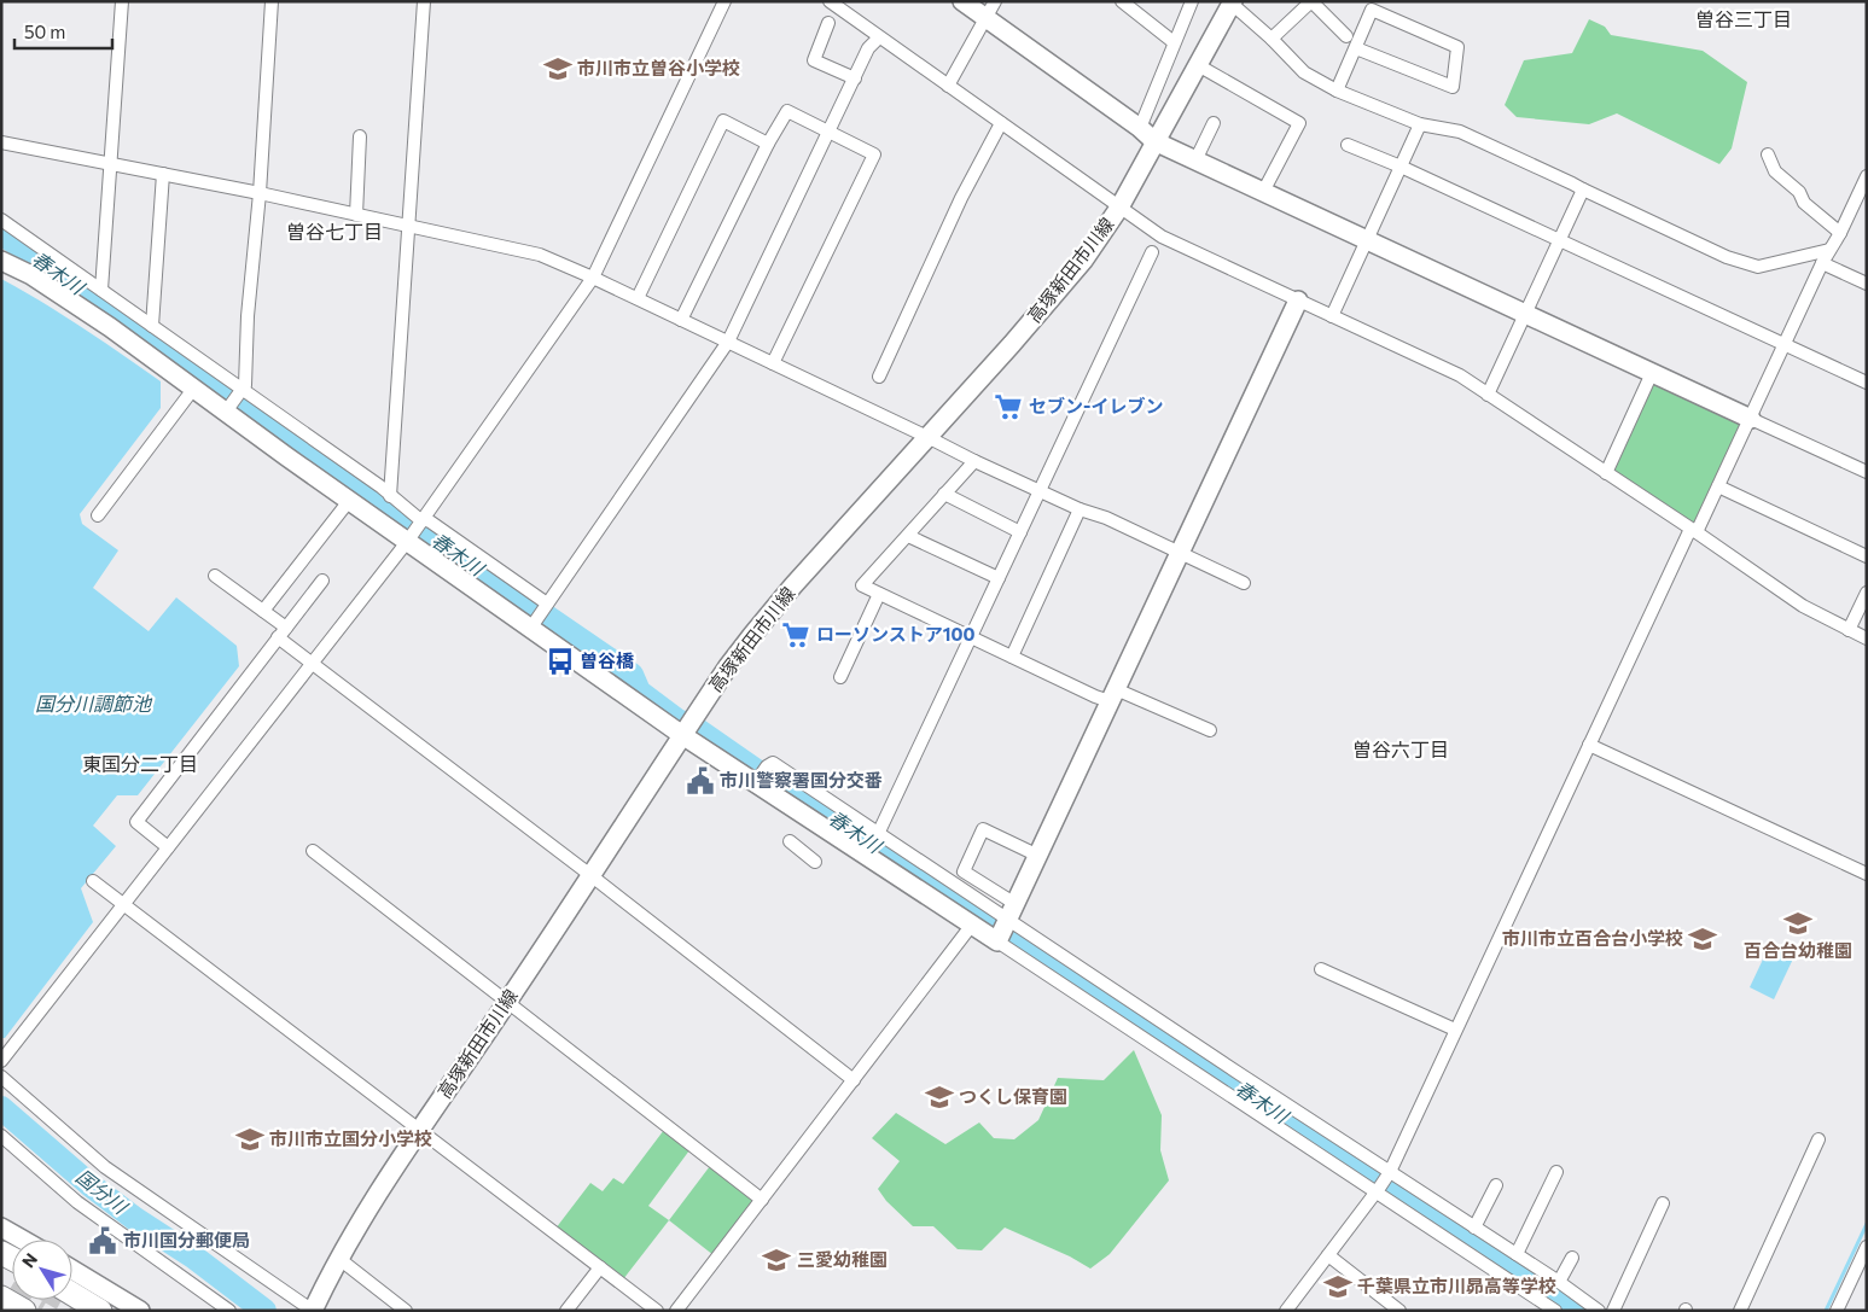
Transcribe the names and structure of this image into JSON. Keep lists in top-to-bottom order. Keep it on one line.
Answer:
{"streets":{"street":["高塚新田市川線"]},"districts":["曽谷三丁目","曽谷七丁目","曽谷六丁目","東国分二丁目"],"water":["春木川","国分川調節池","国分川"],"places":{"school or university":["市川市立曽谷小学校","百合台幼稚園","市川市立百合台小学校","つくし保育園","市川市立国分小学校","三愛幼稚園","千葉県立市川昴高等学校"],"supermarket":["セブン-イレブン","ローソンストア100"],"bus stop":["曽谷橋"],"public building":["市川警察署国分交番","市川国分郵便局"]},"scale_bar":"50 m","north":"top left"}
